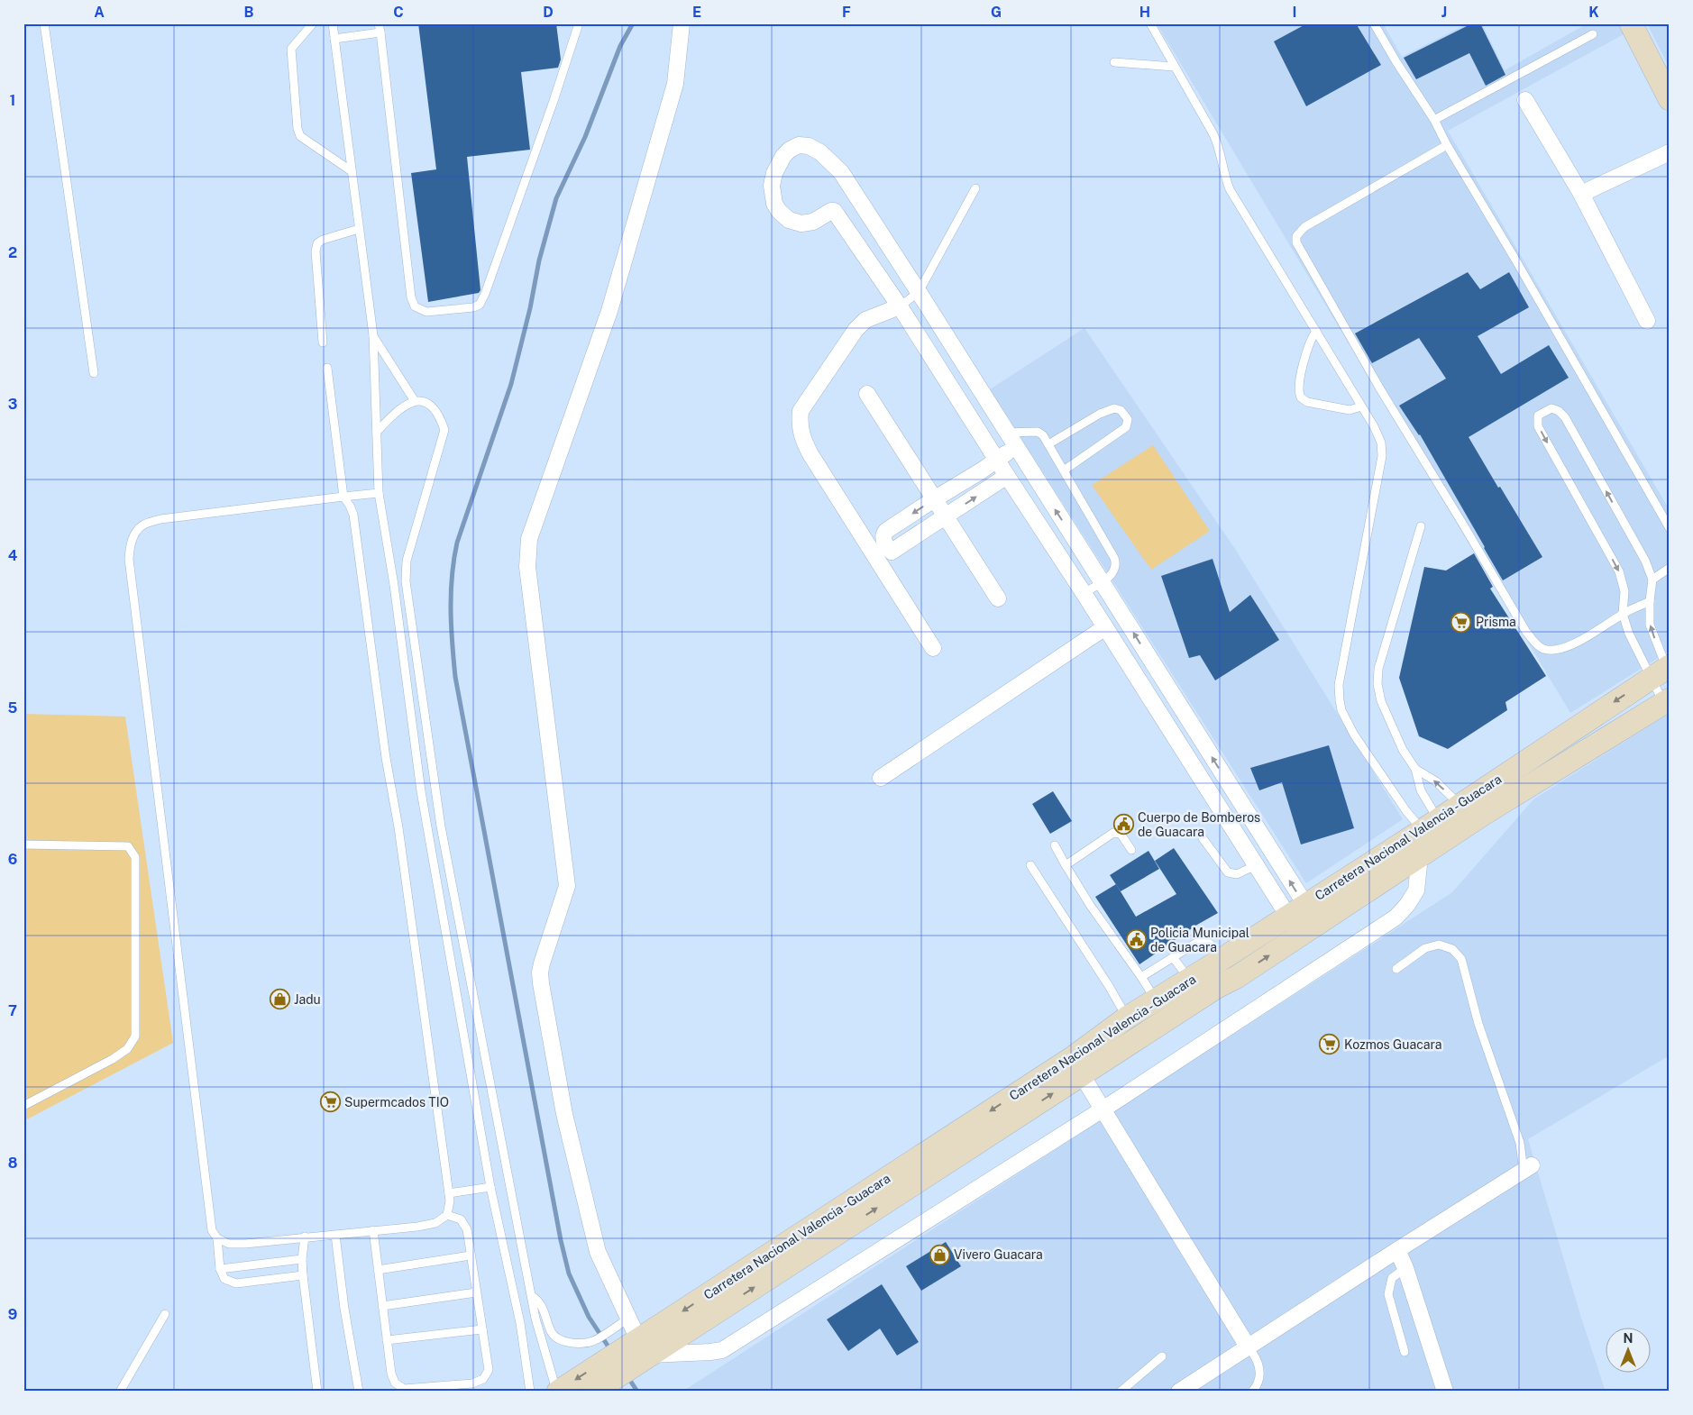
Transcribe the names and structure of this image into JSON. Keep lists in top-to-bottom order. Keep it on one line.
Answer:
{"streets":{"main road":["Carretera Nacional Valencia - Guacara"]},"places":{"supermarket":["Prisma","Kozmos Guacara","Supermcados TIO"],"public building":["Cuerpo de Bomberos de Guacara","Policia Municipal de Guacara"],"shop":["Jadu","Vivero Guacara"]},"north":"top","grid":{"columns":["A","B","C","D","E","F","G","H","I","J","K"],"rows":["1","2","3","4","5","6","7","8","9"]}}
